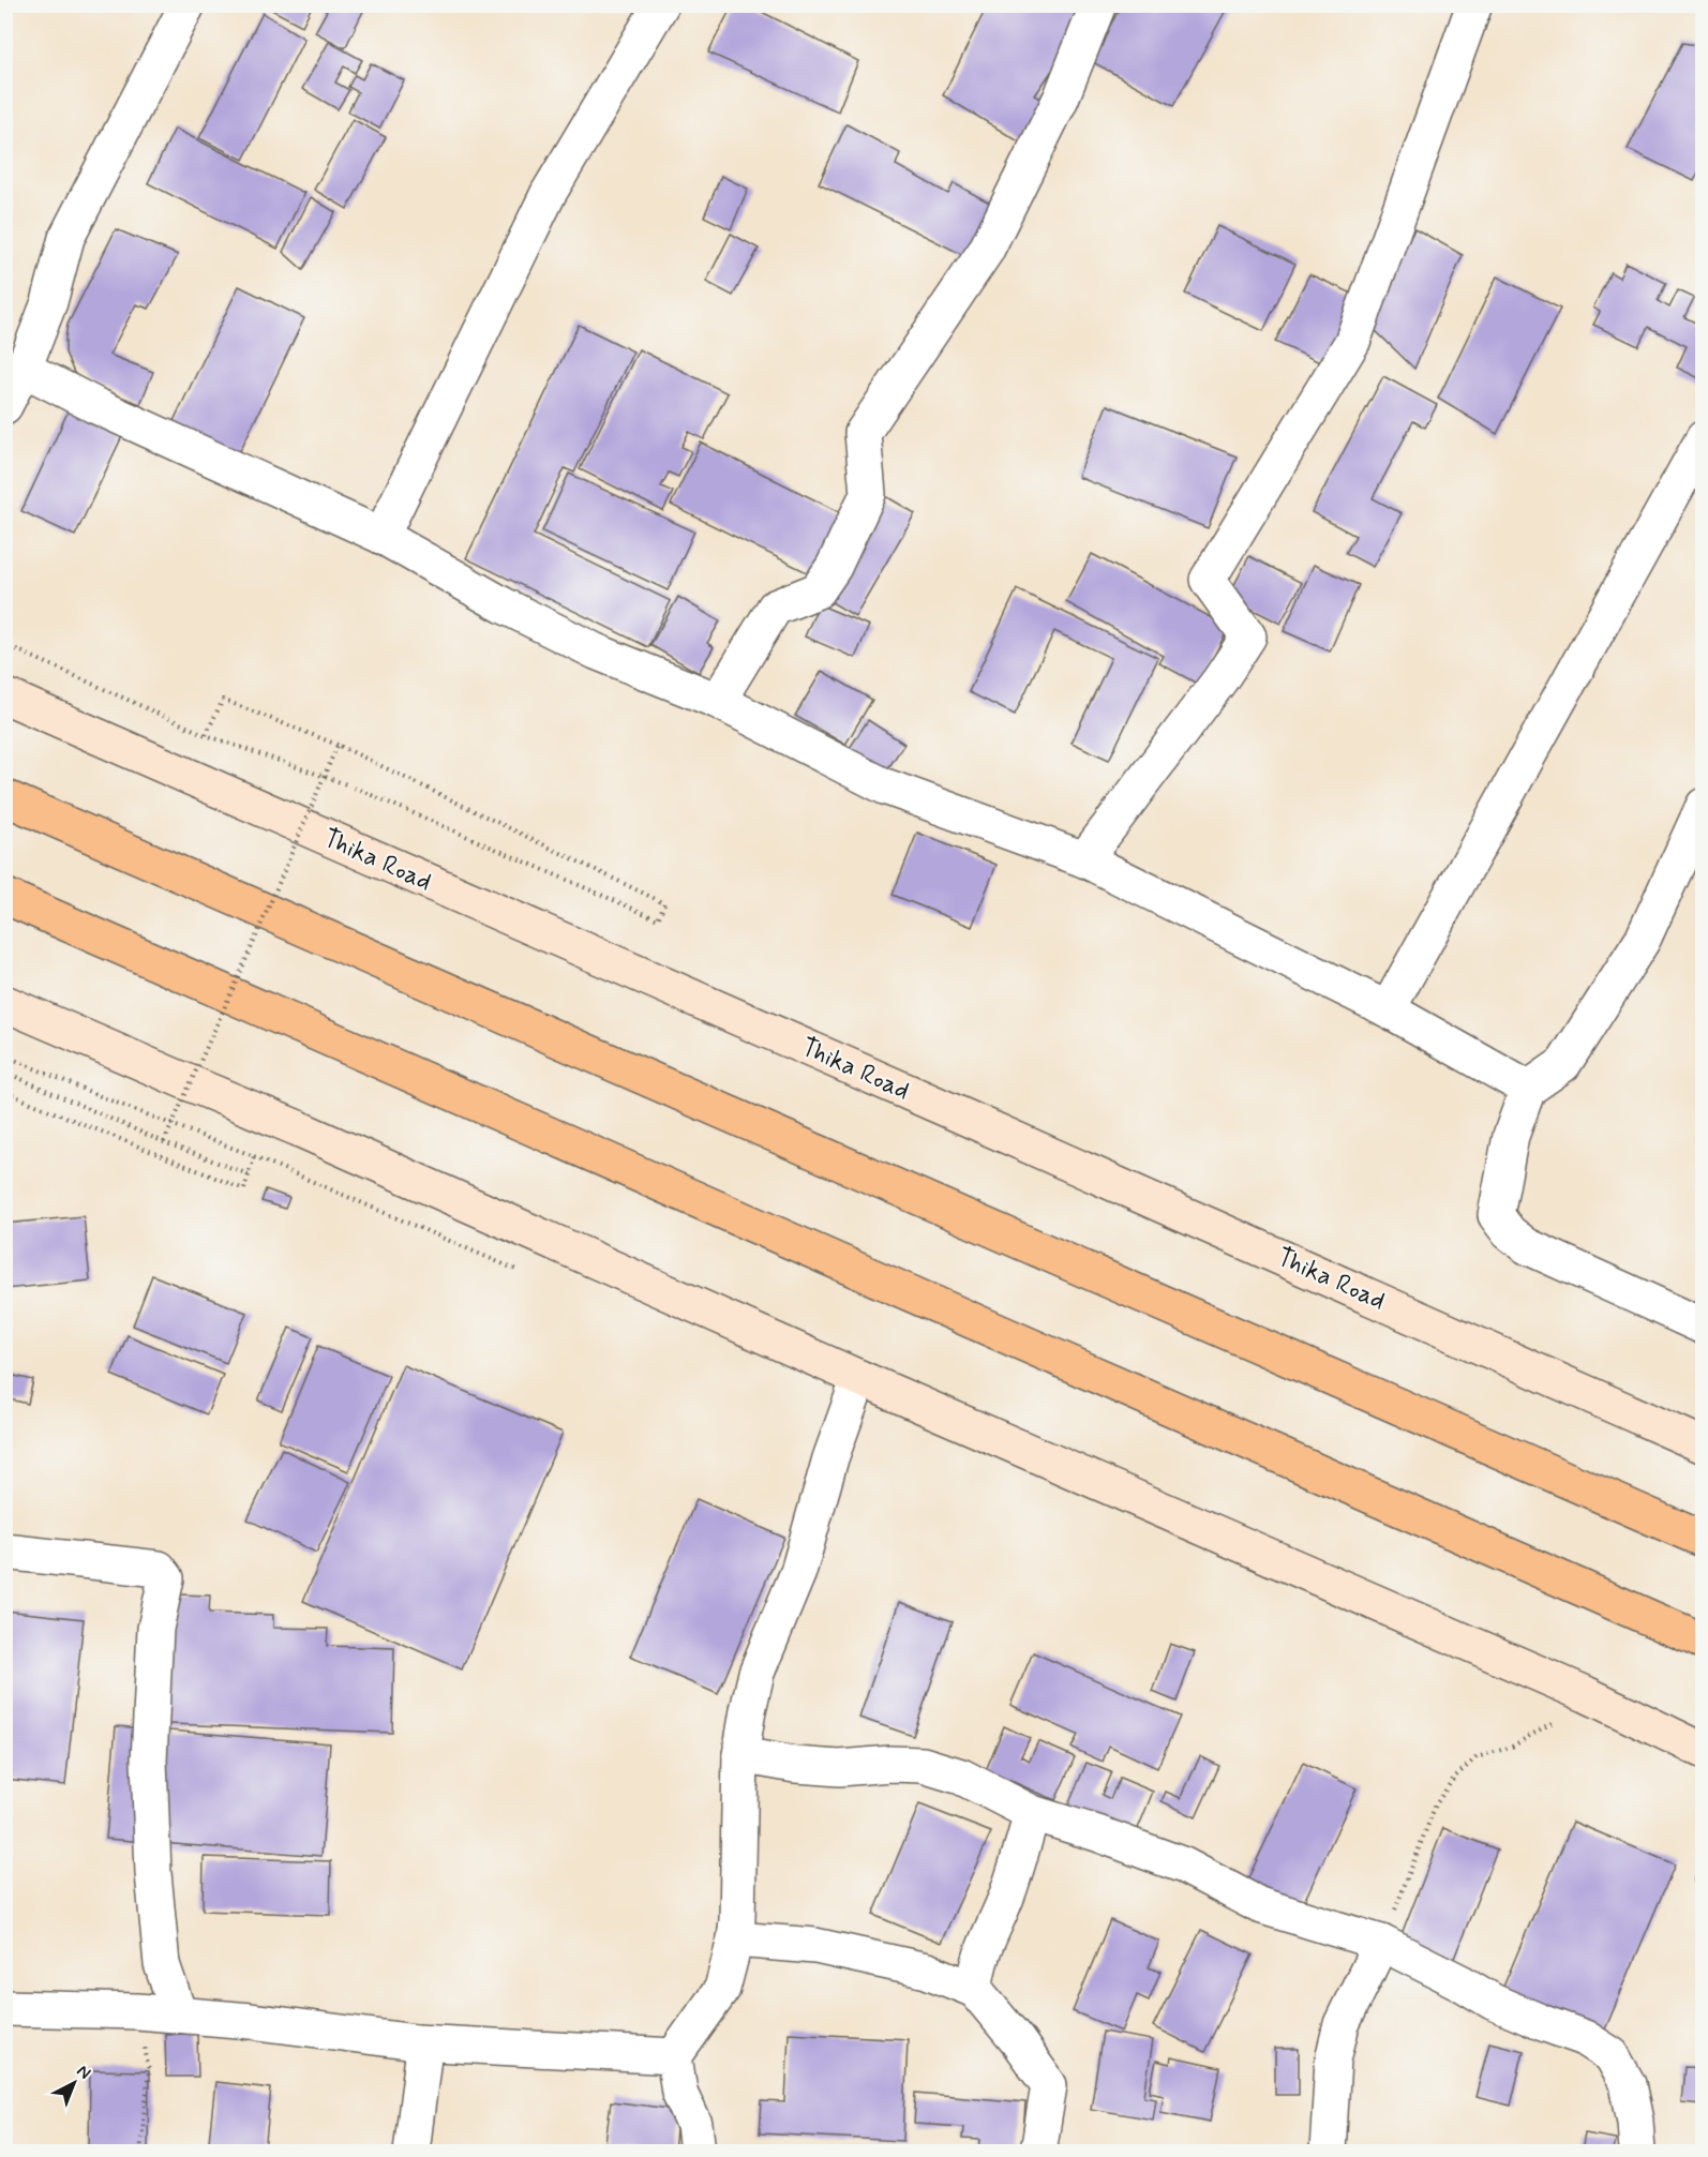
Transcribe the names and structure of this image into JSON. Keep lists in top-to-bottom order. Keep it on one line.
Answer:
{"streets":{"main road":["Thika Road"]},"north":"top right"}
